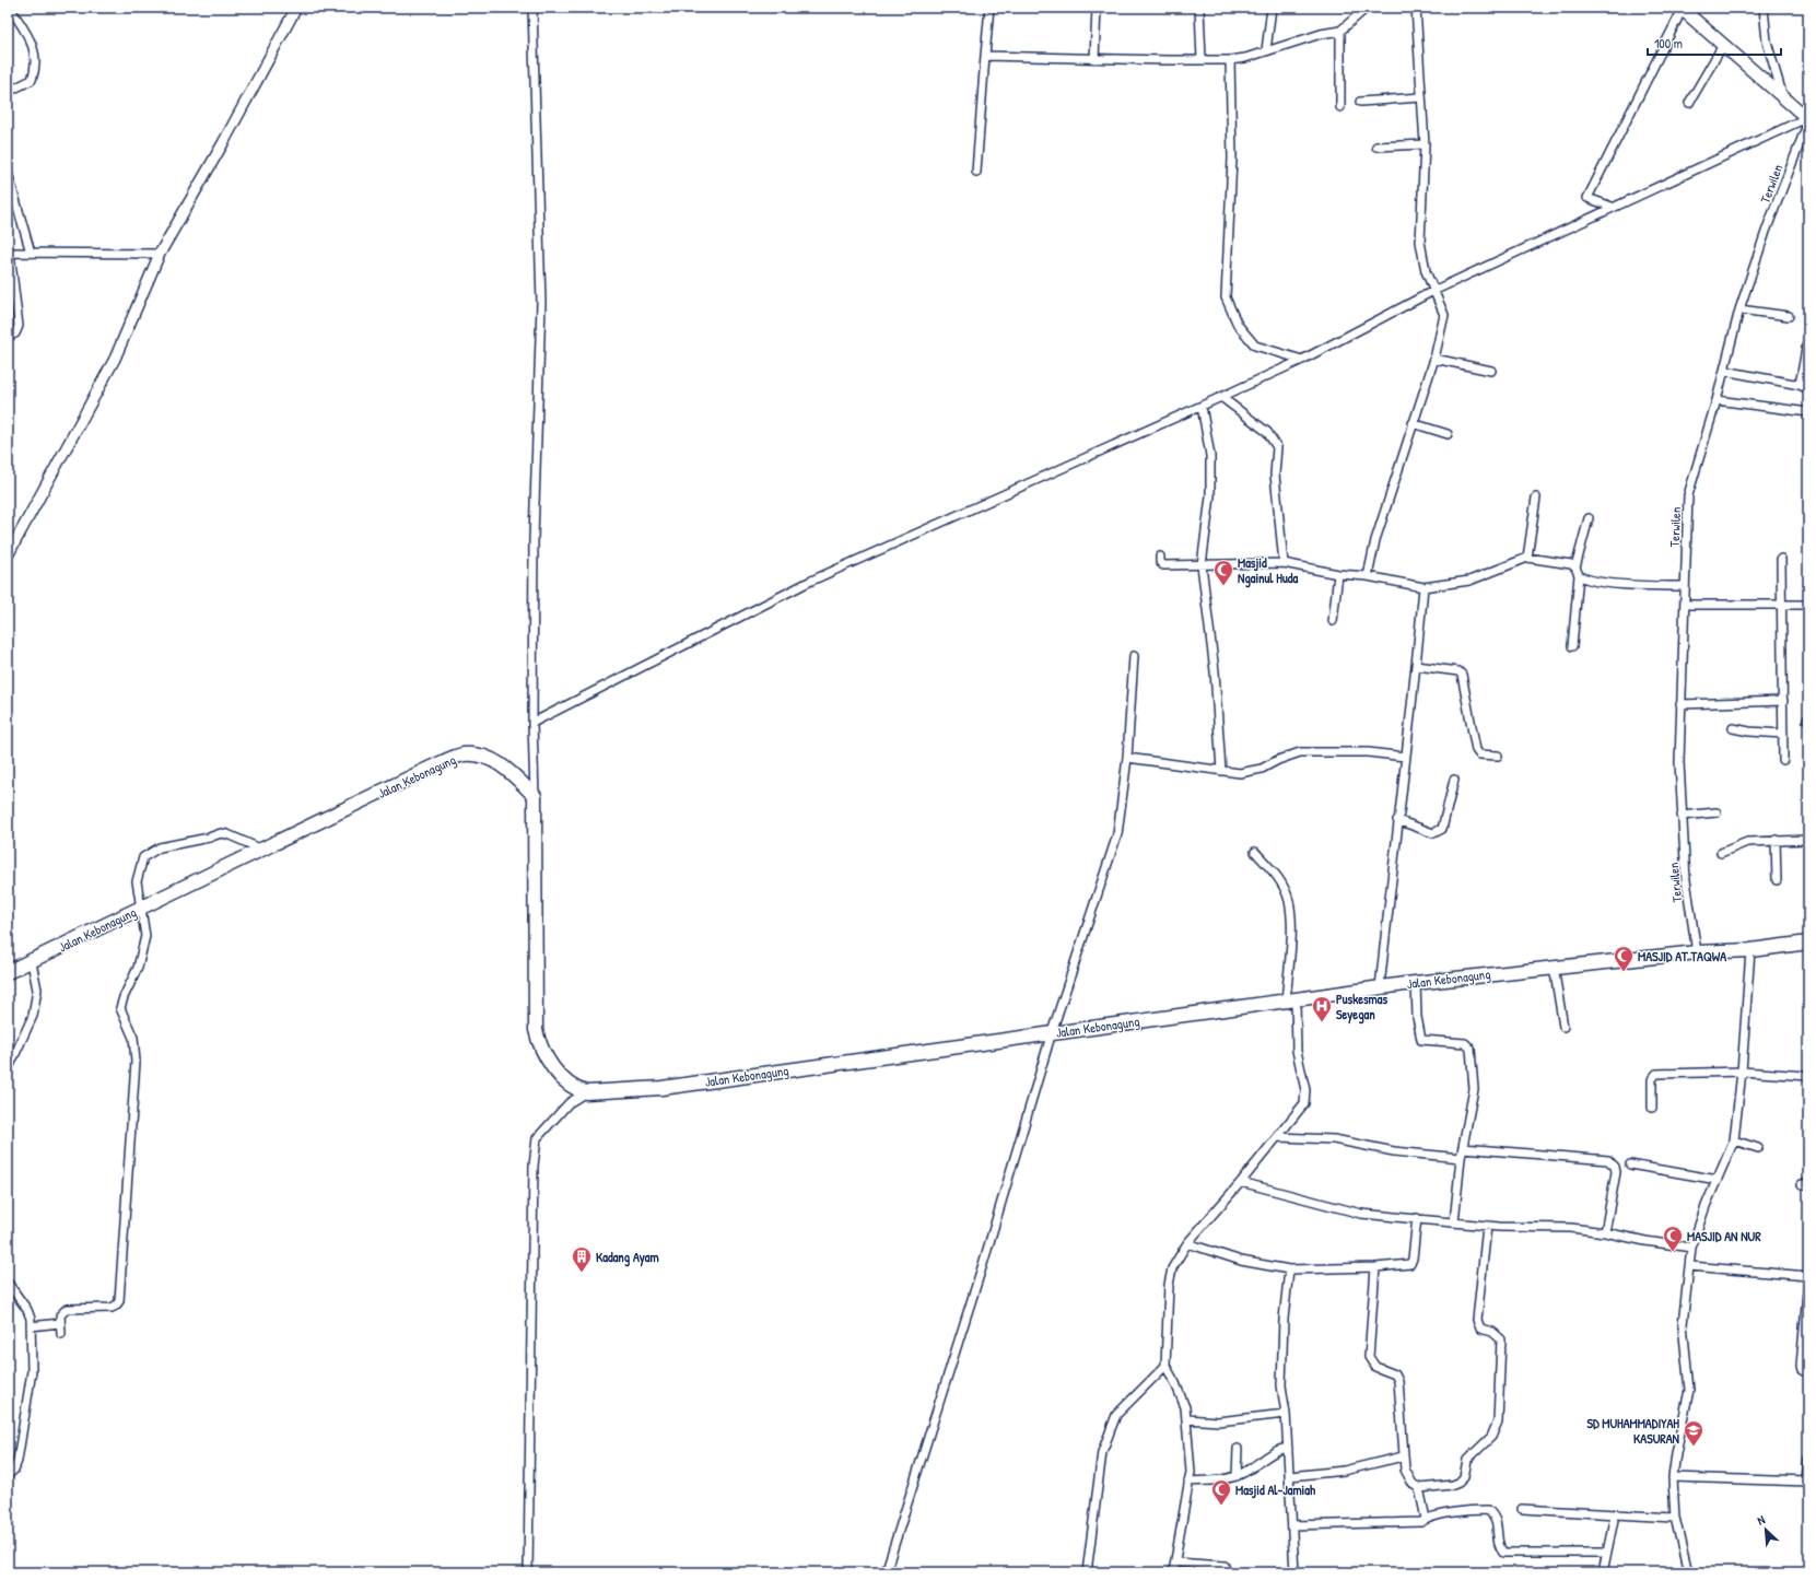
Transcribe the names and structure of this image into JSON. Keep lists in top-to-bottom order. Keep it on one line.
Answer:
{"streets":{"main road":["Jalan Kebonagung"],"street":["Terwilen"]},"crossings":[["Terwilen","Jalan Kebonagung"]],"places":{"mosque":["Masjid Ngainul Huda","MASJID AT TAQWA","MASJID AN NUR","Masjid Al-Jamiah"],"hospital":["Puskesmas Seyegan"],"building":["Kadang Ayam"],"school or university":["SD MUHAMMADIYAH KASURAN"]},"scale_bar":"100 m","north":"top left"}
